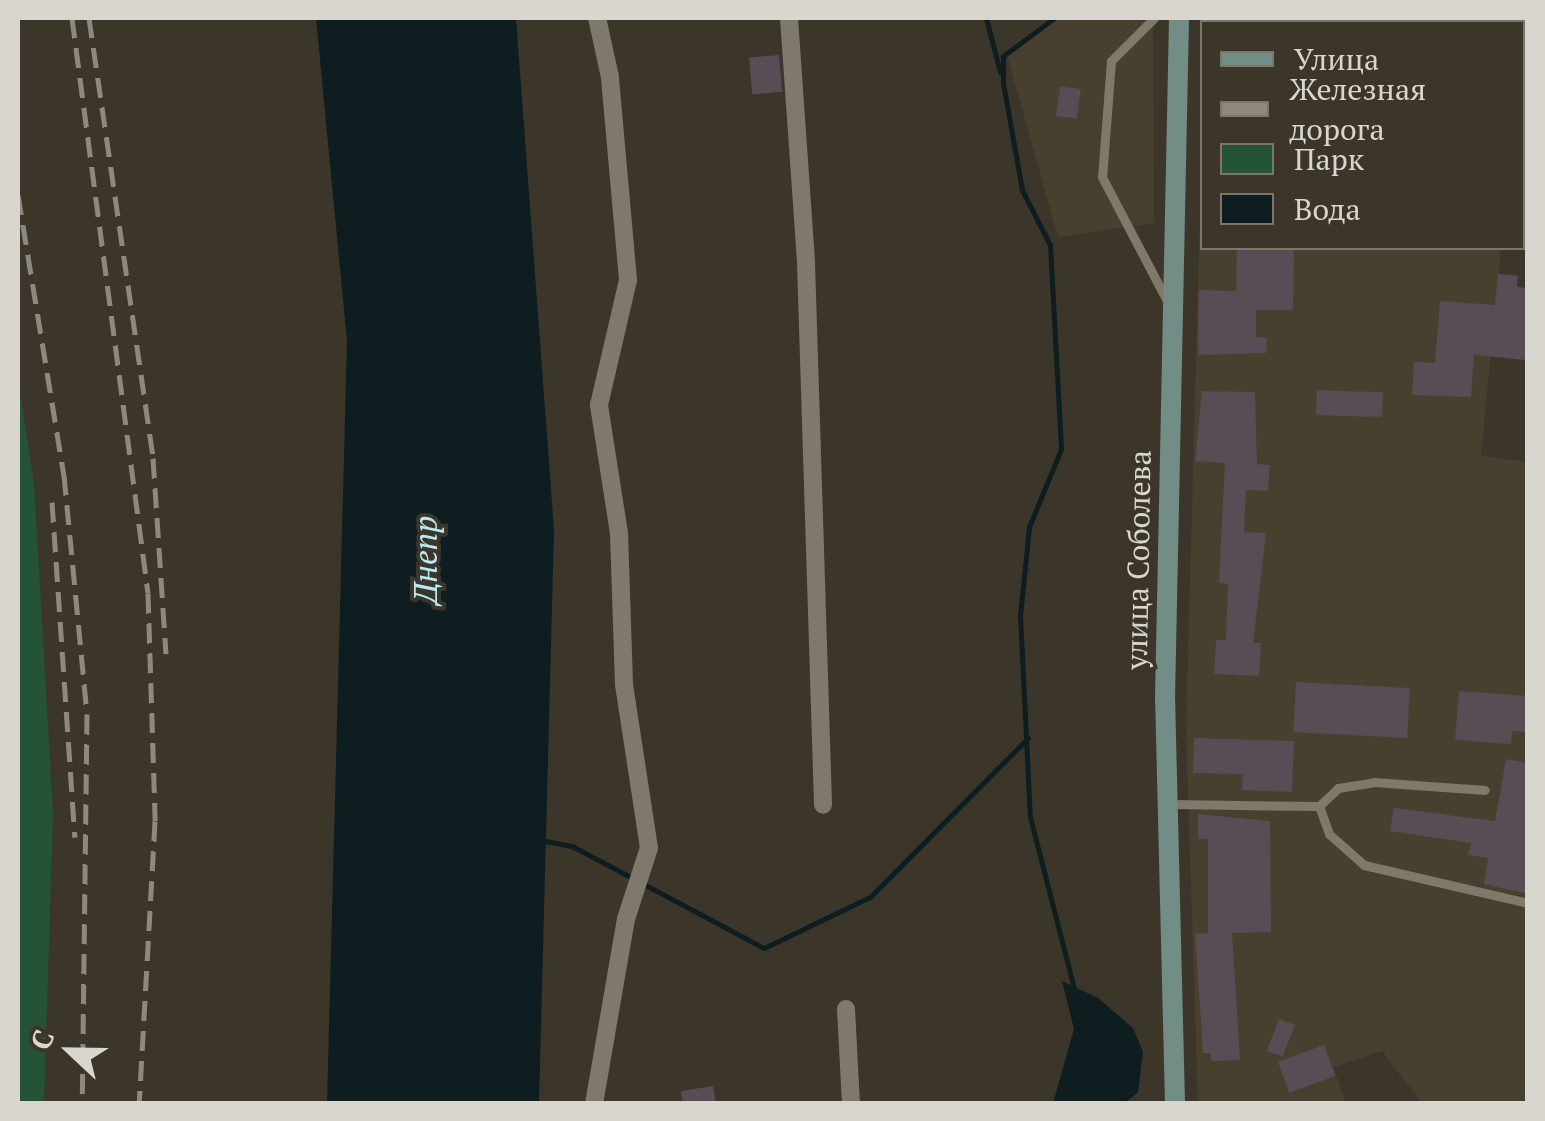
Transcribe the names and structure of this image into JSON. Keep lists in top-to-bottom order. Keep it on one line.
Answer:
{"streets":{"street":["улица Соболева"]},"water":["Днепр"],"legend":["Улица","Железная дорога","Парк","Вода"],"north":"left"}
